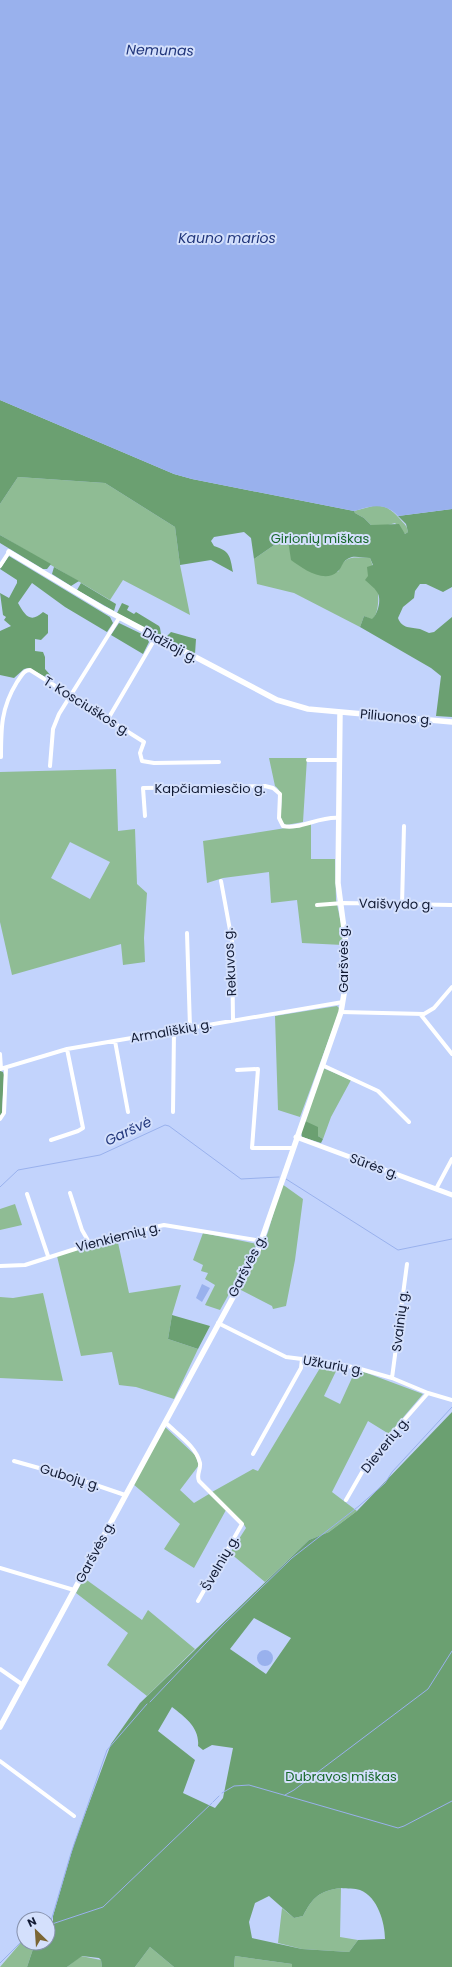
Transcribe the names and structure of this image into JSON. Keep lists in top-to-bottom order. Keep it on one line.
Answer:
{"streets":{"main road":["Didžioji g.","Piliuonos g.","Garšvės g."],"street":["T. Kosciuškos g.","Kapčiamiesčio g.","Vaišvydo g.","Rekuvos g.","Armališkių g.","Sūrės g.","Vienkiemių g.","Svainių g.","Užkurių g.","Dieverių g.","Gubojų g.","Švelnių g."]},"crossings":[["Didžioji g.","Piliuonos g."],["Didžioji g.","Garšvės g."],["Piliuonos g.","Garšvės g."],["Kapčiamiesčio g.","Garšvės g."],["Vaišvydo g.","Garšvės g."],["Garšvės g.","Armališkių g."],["Garšvės g.","Sūrės g."],["Garšvės g.","Vienkiemių g."],["Garšvės g.","Užkurių g."],["Garšvės g.","Gubojų g."],["Garšvės g.","Švelnių g."],["Rekuvos g.","Armališkių g."],["Svainių g.","Užkurių g."],["Užkurių g.","Dieverių g."]],"water":["Nemunas","Kauno marios","Garšvė"],"parks":["Girionių miškas","Dubravos miškas"],"north":"top left"}
